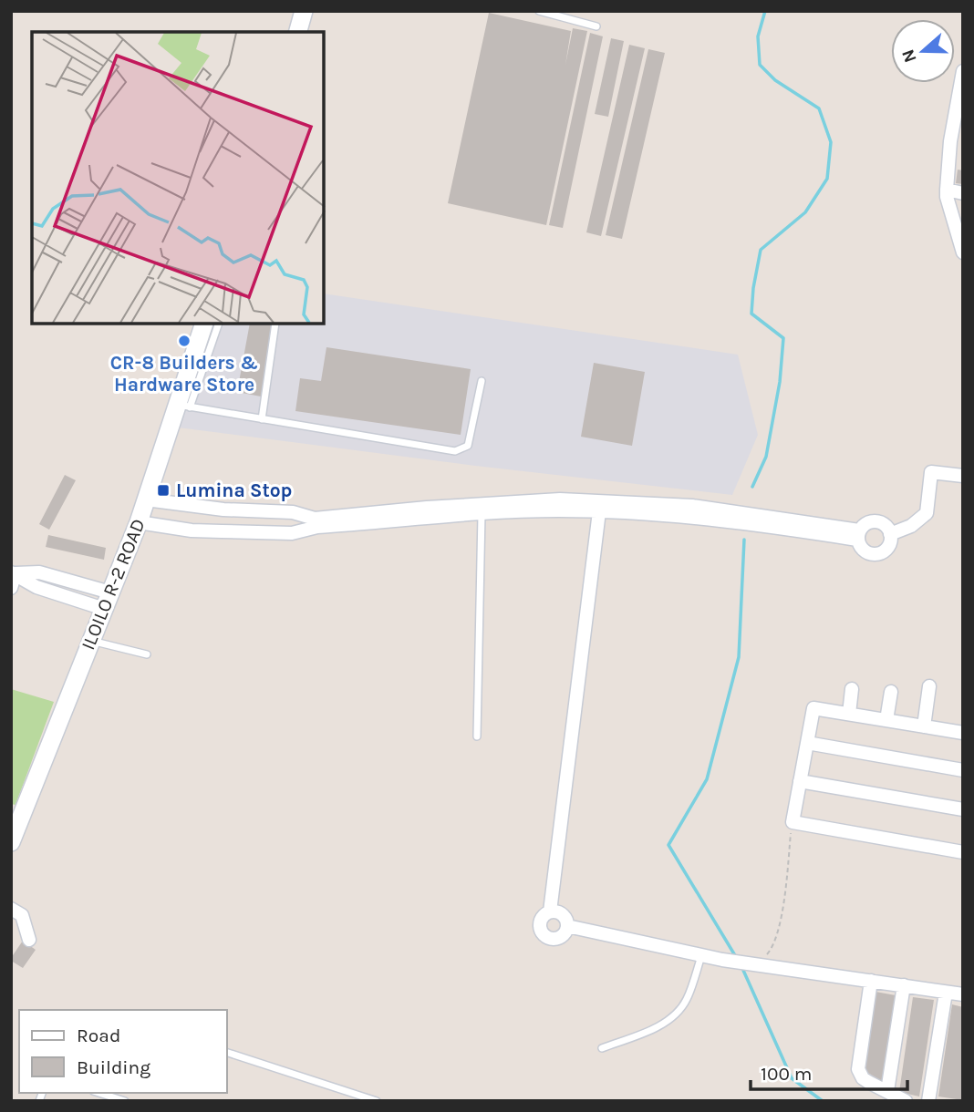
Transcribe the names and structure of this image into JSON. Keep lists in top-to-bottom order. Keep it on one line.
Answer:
{"streets":{"main road":["ILOILO R-2 ROAD"]},"places":{"other":["CR-8 Builders & Hardware Store"],"transit":["Lumina Stop"]},"legend":["Road","Building"],"scale_bar":"100 m","north":"left"}
